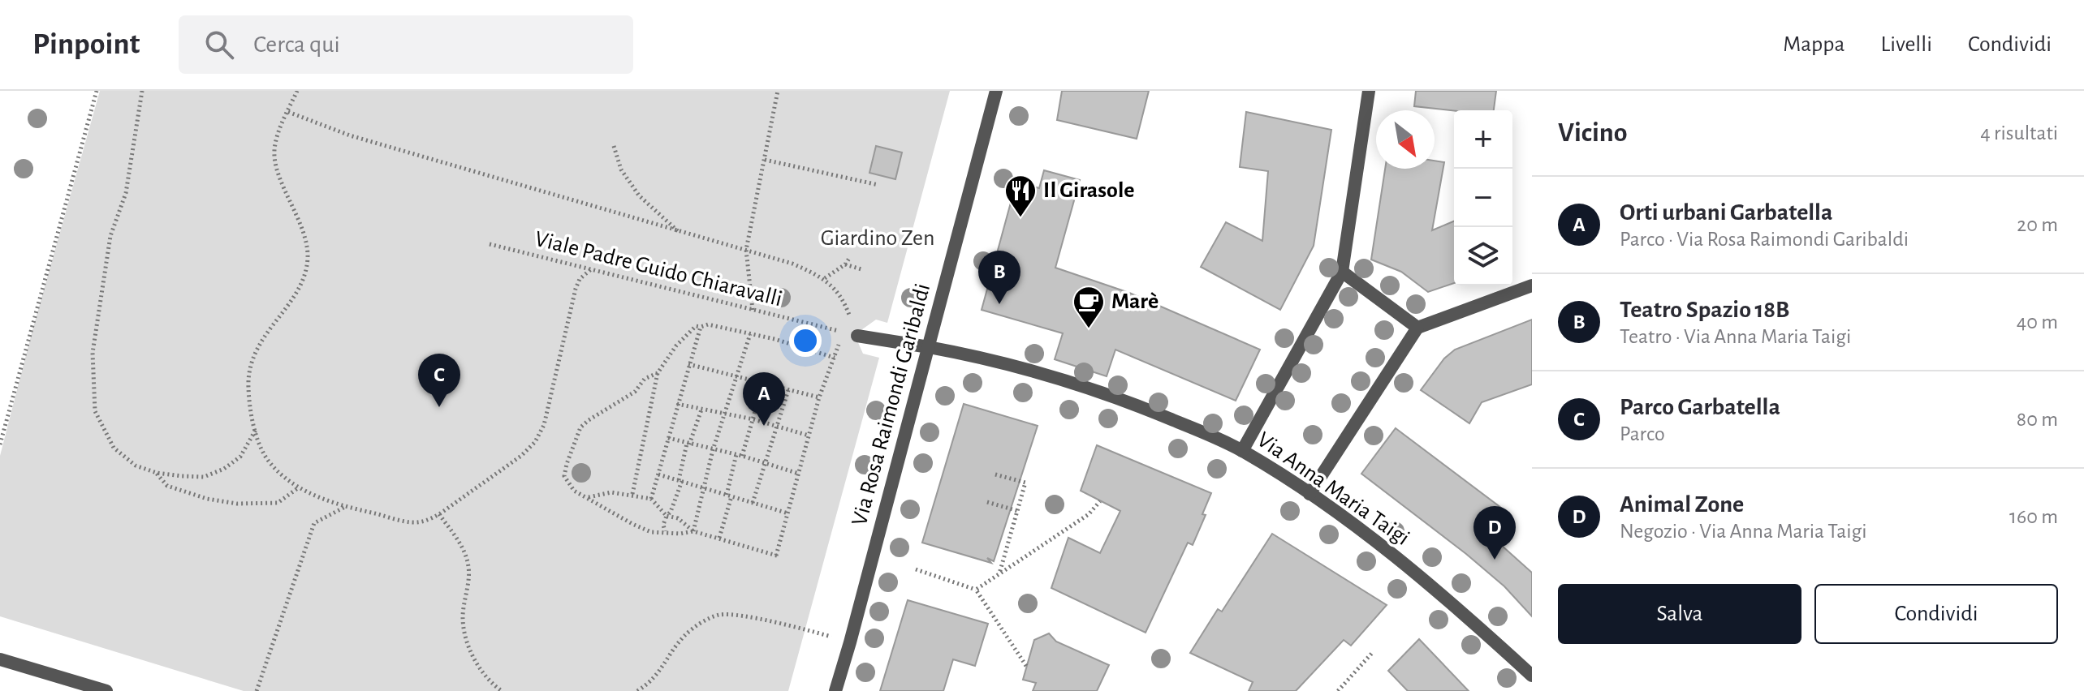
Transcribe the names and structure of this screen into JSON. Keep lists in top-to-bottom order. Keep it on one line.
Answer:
{"streets":{"street":["Via Rosa Raimondi Garibaldi","Via Anna Maria Taigi"],"path":["Viale Padre Guido Chiaravalli"]},"crossings":[["Via Rosa Raimondi Garibaldi","Via Anna Maria Taigi"]],"parks":["Giardino Zen"],"places":{"restaurant":["Il Girasole"],"cafe":["Marè"]},"north":"bottom right","page":{"header":"Pinpoint","search":"Cerca qui","nav":["Mappa","Livelli","Condividi"],"heading":["Vicino","4 risultati"],"map_buttons":["+","−"],"list":[{"mark":"A","name":"Orti urbani Garbatella","note":"Parco · Via Rosa Raimondi Garibaldi","value":"20 m"},{"mark":"B","name":"Teatro Spazio 18B","note":"Teatro · Via Anna Maria Taigi","value":"40 m"},{"mark":"C","name":"Parco Garbatella","note":"Parco","value":"80 m"},{"mark":"D","name":"Animal Zone","note":"Negozio · Via Anna Maria Taigi","value":"160 m"}],"pins":["B","C","A","D"],"buttons":["Salva","Condividi"]}}
